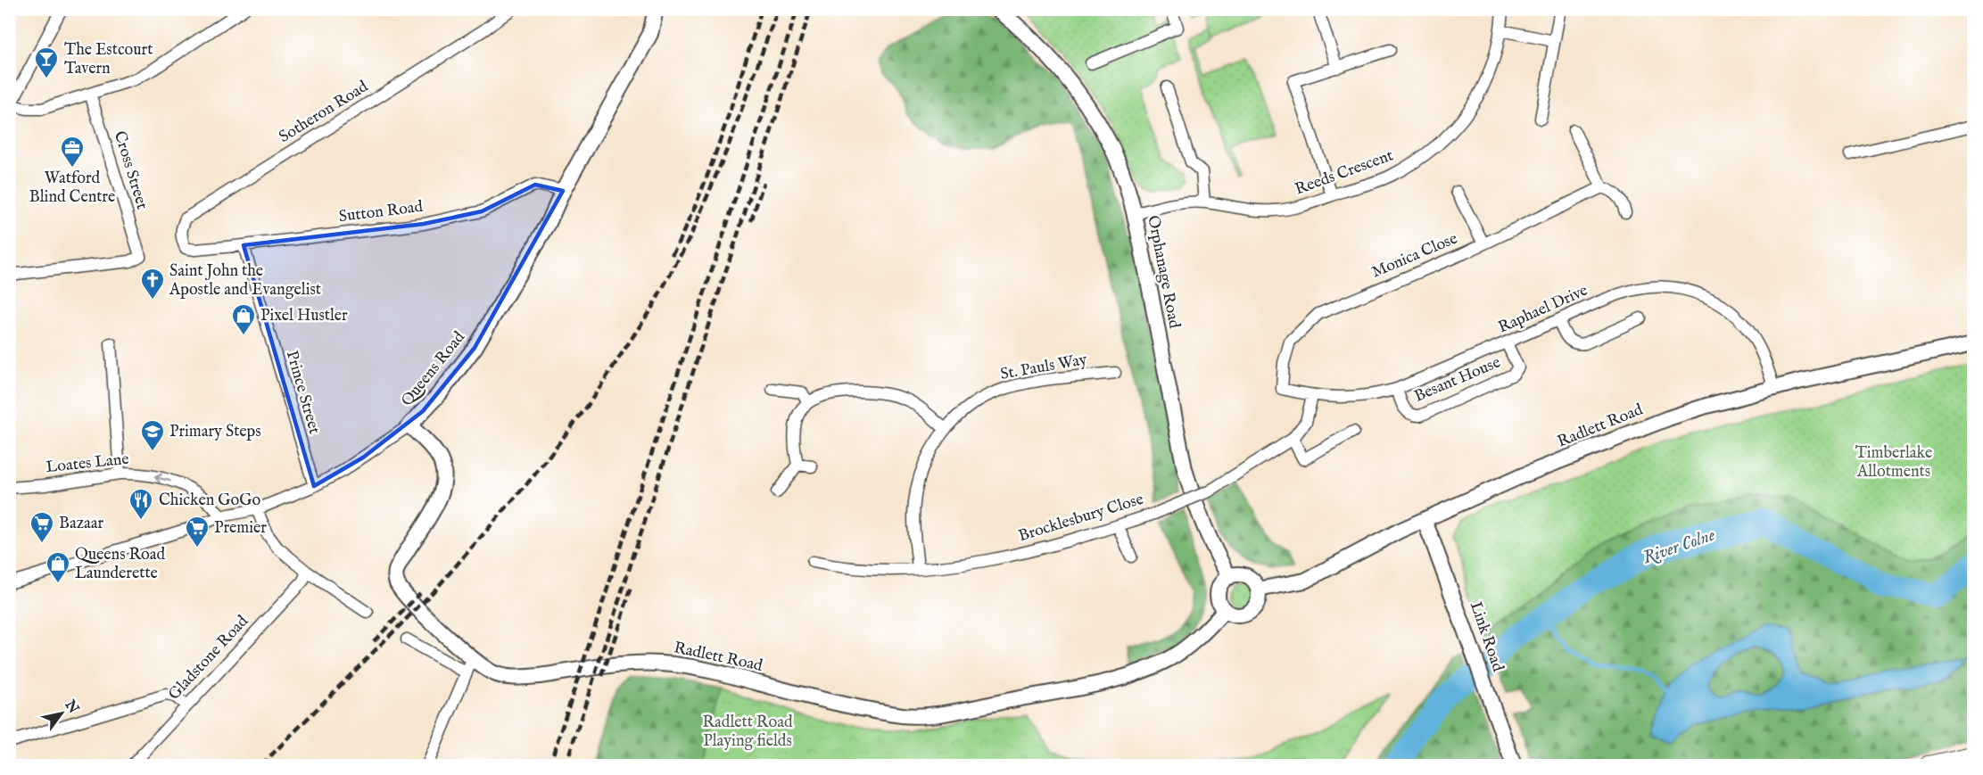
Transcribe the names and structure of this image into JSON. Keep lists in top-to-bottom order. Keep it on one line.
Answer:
{"streets":{"street":["Sotheron Road","Cross Street","Reeds Crescent","Sutton Road","Monica Close","Orphanage Road","Raphael Drive","St. Pauls Way","Queens Road","Besant House","Prince Street","Radlett Road","Loates Lane","Brocklesbury Close","Link Road","Gladstone Road"]},"crossings":[["Sotheron Road","Sutton Road"],["Reeds Crescent","Orphanage Road"],["Sutton Road","Queens Road"],["Sutton Road","Prince Street"],["Monica Close","Raphael Drive"],["Orphanage Road","Radlett Road"],["Raphael Drive","Besant House"],["Raphael Drive","Radlett Road"],["Raphael Drive","Brocklesbury Close"],["St. Pauls Way","Brocklesbury Close"],["Queens Road","Prince Street"],["Queens Road","Radlett Road"],["Queens Road","Loates Lane"],["Radlett Road","Link Road"]],"one_way":["Loates Lane"],"water":["River Colne"],"parks":["Timberlake Allotments","Radlett Road Playing fields"],"places":{"bar":["The Estcourt Tavern"],"office":["Watford Blind Centre"],"church":["Saint John the Apostle and Evangelist"],"shop":["Pixel Hustler","Queens Road Launderette"],"school or university":["Primary Steps"],"restaurant":["Chicken GoGo"],"supermarket":["Bazaar","Premier"]},"north":"top right"}
